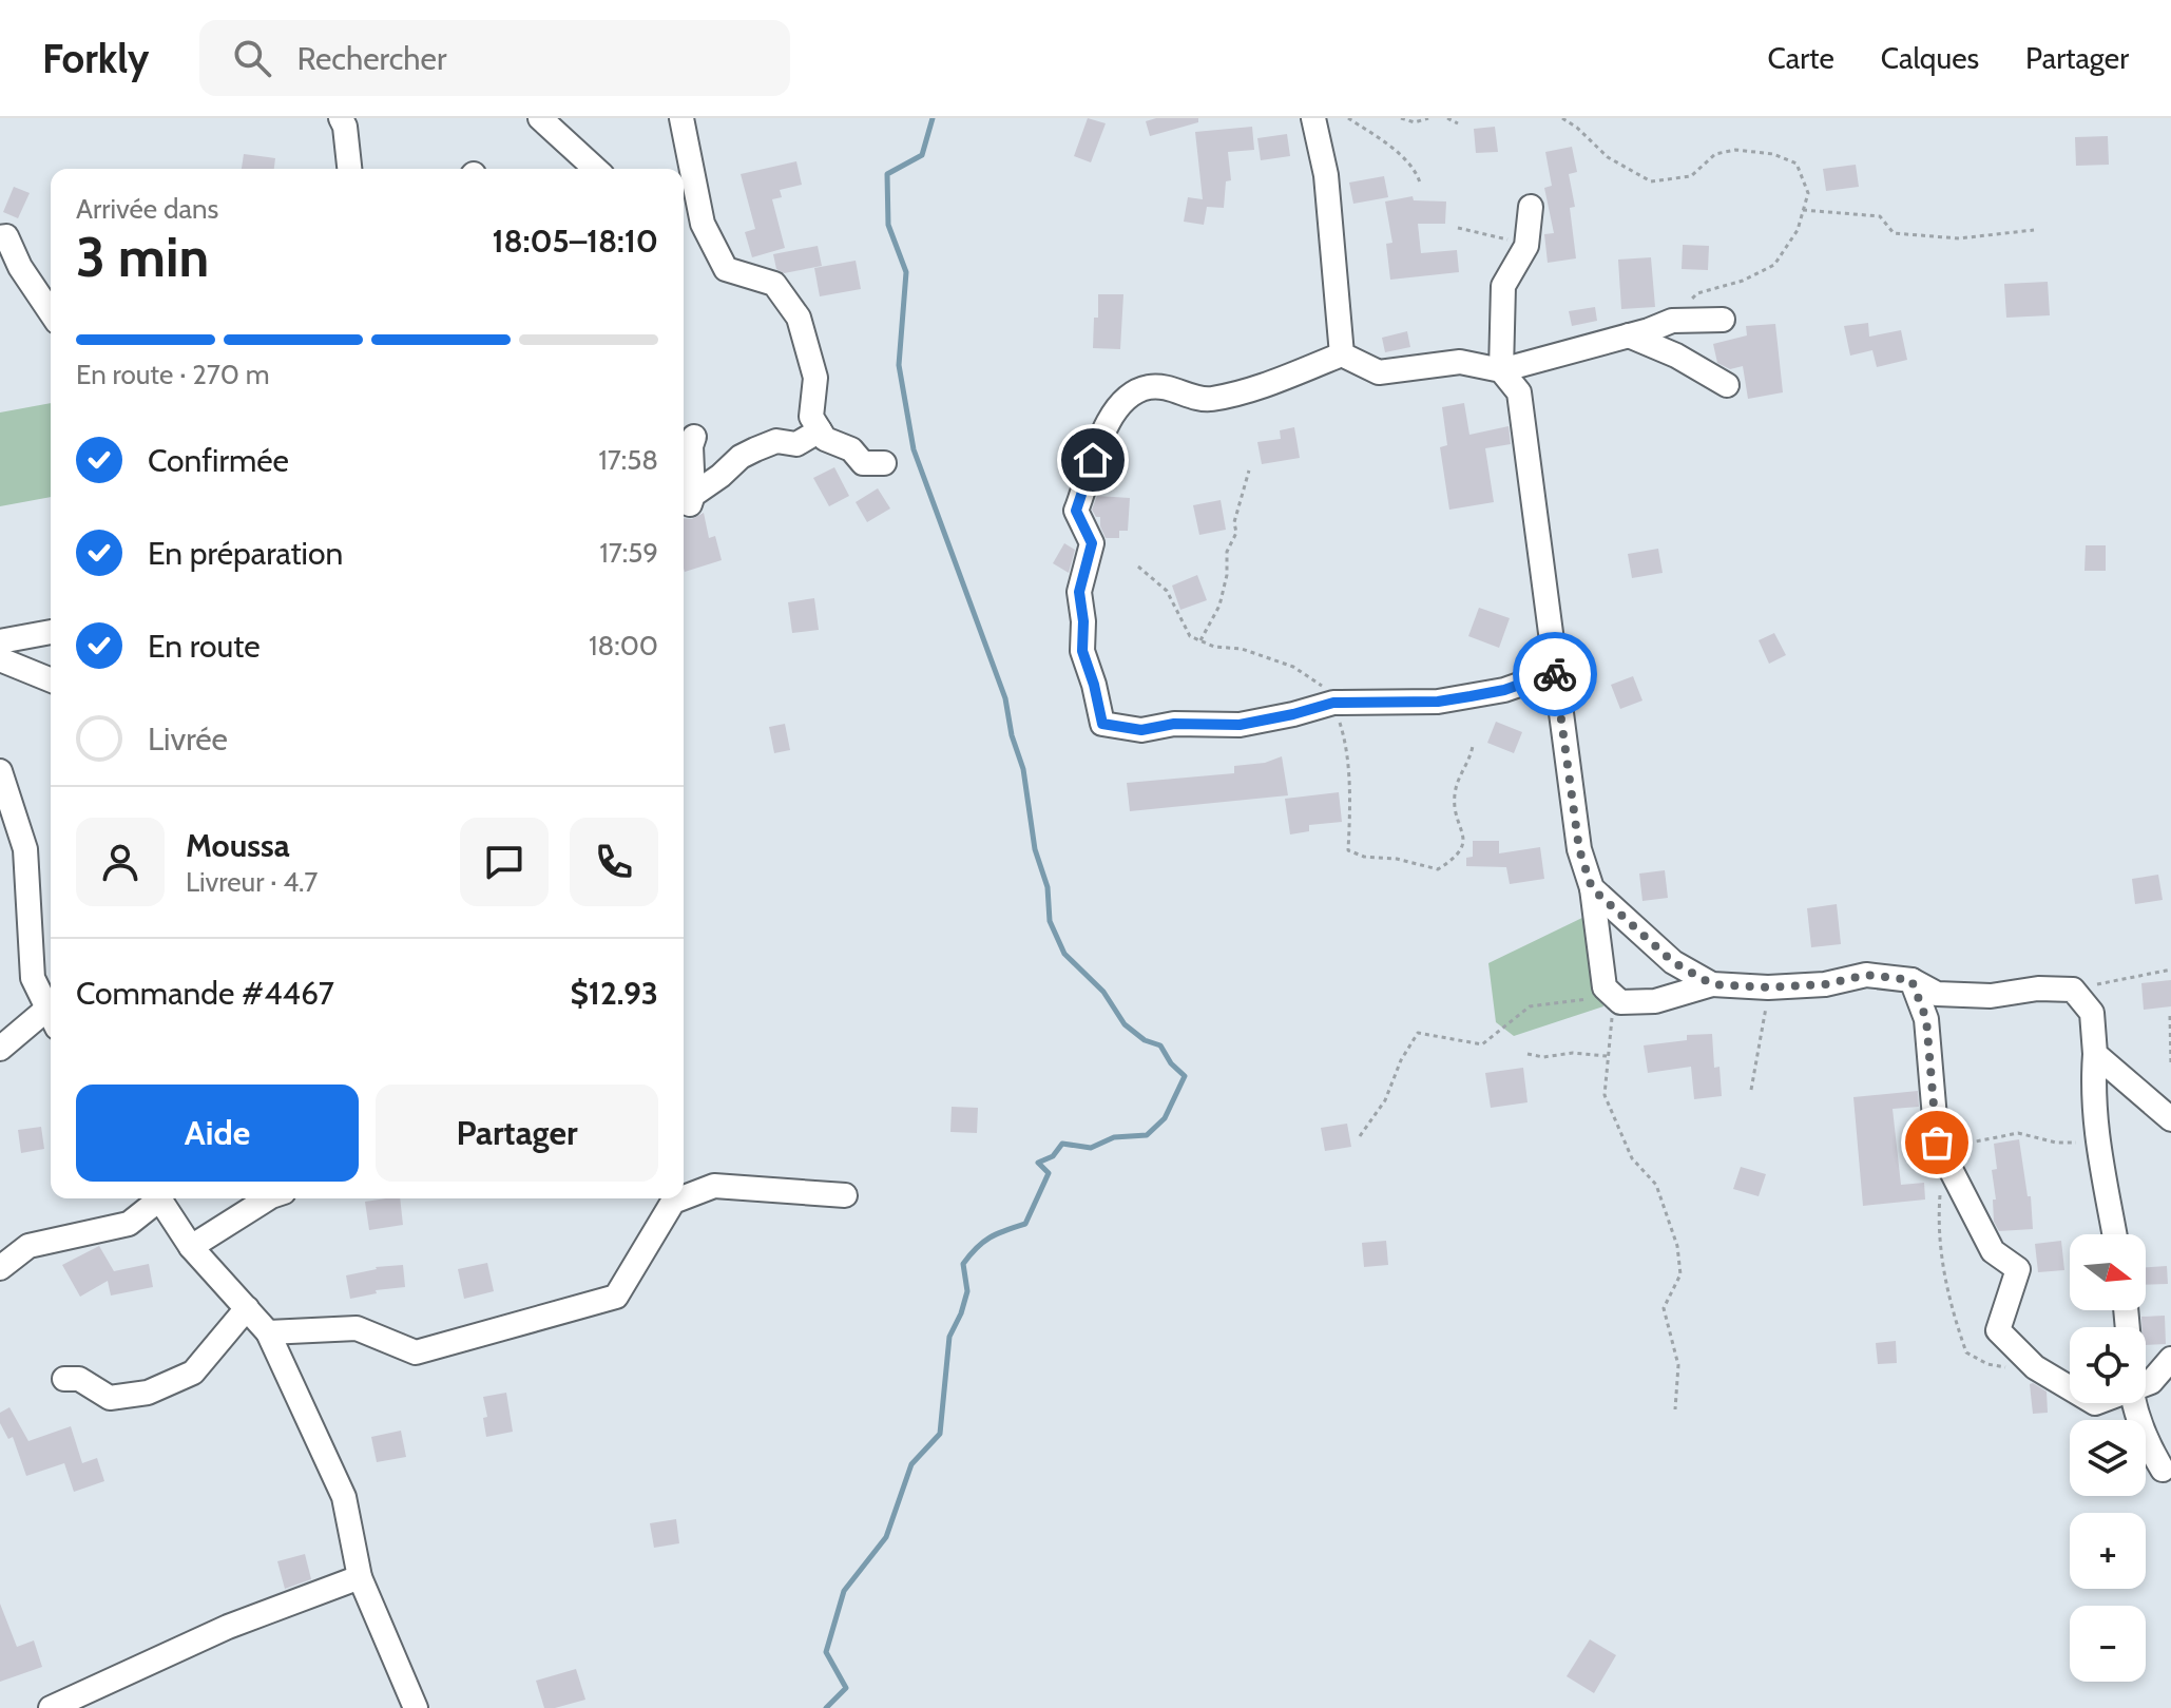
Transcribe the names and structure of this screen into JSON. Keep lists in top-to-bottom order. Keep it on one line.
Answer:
{"north":"right","page":{"header":"Forkly","search":"Rechercher","nav":["Carte","Calques","Partager"],"heading":["3 min","Arrivée dans","18:05–18:10"],"panel":["Moussa","Livreur · 4.7","Commande #4467","$12.93"],"bar":"En route · 270 m","list":[["Confirmée","17:58"],["En préparation","17:59"],["En route","18:00"],"Livrée"],"buttons":["Aide","Partager"],"map_buttons":["+","−"]}}
